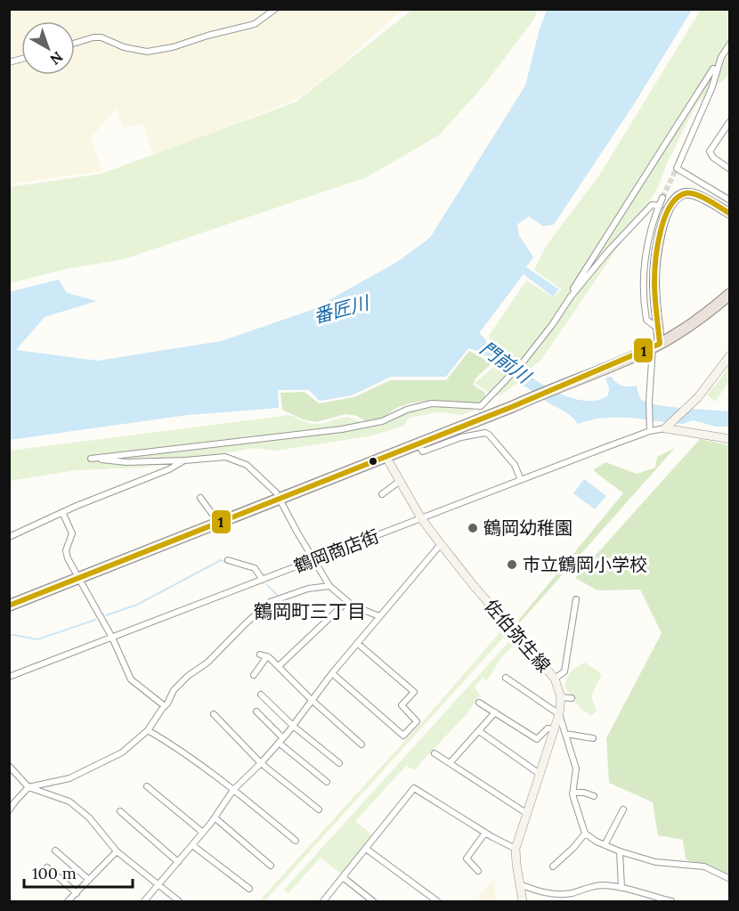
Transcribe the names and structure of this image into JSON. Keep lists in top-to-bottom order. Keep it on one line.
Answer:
{"streets":{"main road":["佐伯弥生線"],"street":["鶴岡商店街"]},"crossings":[["鶴岡商店街","佐伯弥生線"]],"districts":["鶴岡町三丁目"],"water":["番匠川","門前川"],"places":["鶴岡幼稚園","市立鶴岡小学校"],"lines":["transit line 1"],"scale_bar":"100 m","north":"bottom right"}
